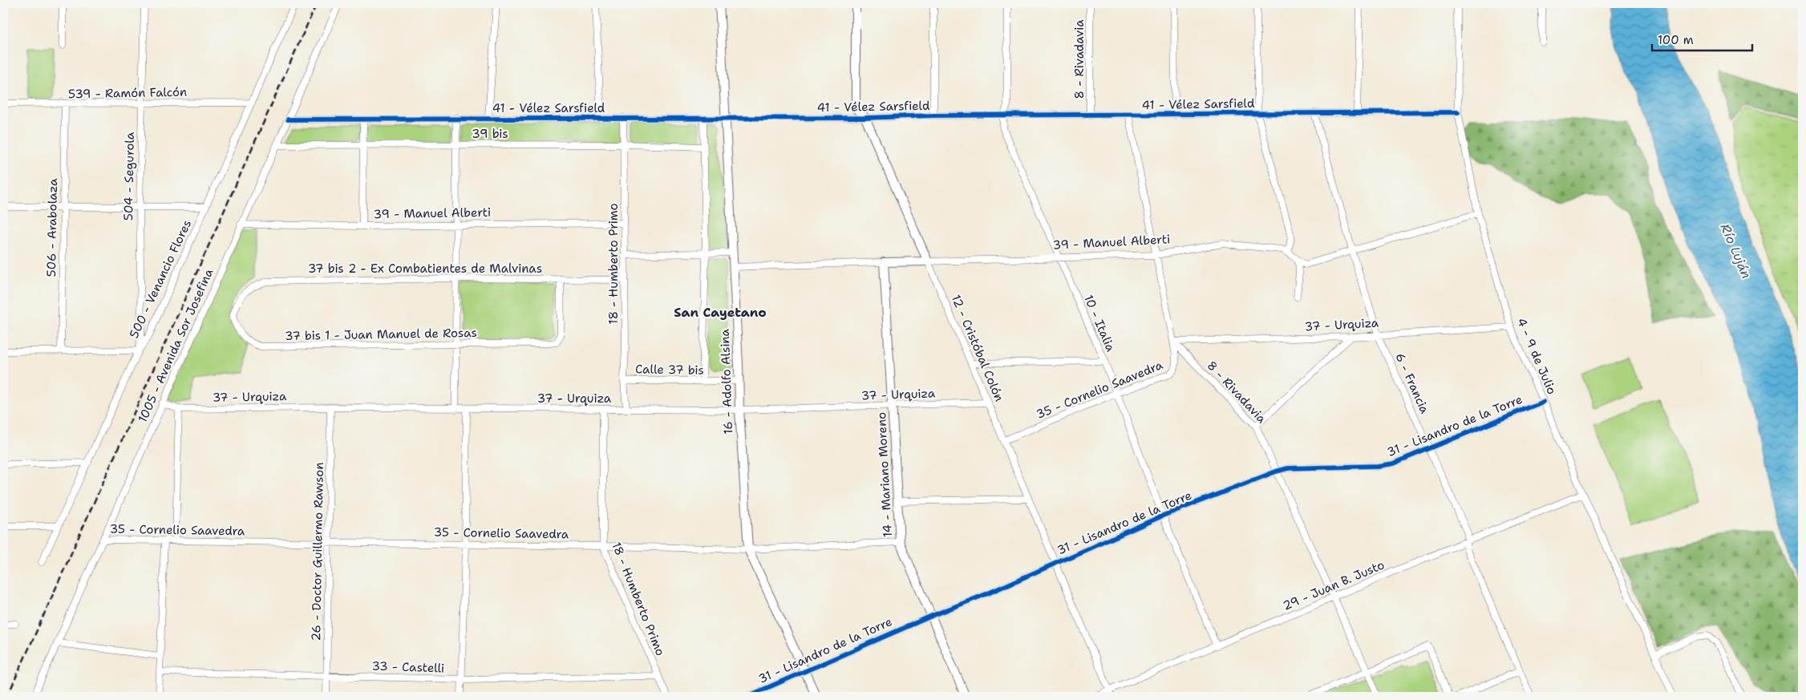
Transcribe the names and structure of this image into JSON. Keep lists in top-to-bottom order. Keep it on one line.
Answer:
{"streets":{"street":["8 - Rivadavia","539 - Ramón Falcón","41 - Vélez Sarsfield","39 bis","504 - Segurola","39 - Manuel Alberti","506 - Arabolaza","18 - Humberto Primo","37 bis 2 - Ex Combatientes de Malvinas","500 - Venancio Flores","10 - Italia","37 - Urquiza","37 bis 1 - Juan Manuel de Rosas","1005 - Avenida Sor Josefina","12 - Cristóbal Colón","4 - 9 de Julio","Calle 37 bis","16 - Adolfo Alsina","6 - Francia","35 - Cornelio Saavedra","31 - Lisandro de la Torre","14 - Mariano Moreno","26 - Doctor Guillermo Rawson","29 - Juan B. Justo","33 - Castelli"]},"crossings":[["8 - Rivadavia","41 - Vélez Sarsfield"],["8 - Rivadavia","37 - Urquiza"],["8 - Rivadavia","35 - Cornelio Saavedra"],["8 - Rivadavia","31 - Lisandro de la Torre"],["8 - Rivadavia","29 - Juan B. Justo"],["539 - Ramón Falcón","504 - Segurola"],["539 - Ramón Falcón","506 - Arabolaza"],["539 - Ramón Falcón","500 - Venancio Flores"],["41 - Vélez Sarsfield","18 - Humberto Primo"],["41 - Vélez Sarsfield","10 - Italia"],["41 - Vélez Sarsfield","1005 - Avenida Sor Josefina"],["41 - Vélez Sarsfield","12 - Cristóbal Colón"],["41 - Vélez Sarsfield","4 - 9 de Julio"],["41 - Vélez Sarsfield","16 - Adolfo Alsina"],["41 - Vélez Sarsfield","6 - Francia"],["39 bis","18 - Humberto Primo"],["39 bis","1005 - Avenida Sor Josefina"],["504 - Segurola","500 - Venancio Flores"],["39 - Manuel Alberti","18 - Humberto Primo"],["39 - Manuel Alberti","10 - Italia"],["39 - Manuel Alberti","1005 - Avenida Sor Josefina"],["39 - Manuel Alberti","12 - Cristóbal Colón"],["39 - Manuel Alberti","16 - Adolfo Alsina"],["39 - Manuel Alberti","14 - Mariano Moreno"],["18 - Humberto Primo","37 bis 2 - Ex Combatientes de Malvinas"],["18 - Humberto Primo","37 - Urquiza"],["18 - Humberto Primo","Calle 37 bis"],["18 - Humberto Primo","35 - Cornelio Saavedra"],["18 - Humberto Primo","33 - Castelli"],["37 bis 2 - Ex Combatientes de Malvinas","37 bis 1 - Juan Manuel de Rosas"],["10 - Italia","35 - Cornelio Saavedra"],["10 - Italia","31 - Lisandro de la Torre"],["10 - Italia","29 - Juan B. Justo"],["37 - Urquiza","1005 - Avenida Sor Josefina"],["37 - Urquiza","12 - Cristóbal Colón"],["37 - Urquiza","4 - 9 de Julio"],["37 - Urquiza","16 - Adolfo Alsina"],["37 - Urquiza","6 - Francia"],["37 - Urquiza","35 - Cornelio Saavedra"],["37 - Urquiza","14 - Mariano Moreno"],["37 - Urquiza","26 - Doctor Guillermo Rawson"],["1005 - Avenida Sor Josefina","35 - Cornelio Saavedra"],["12 - Cristóbal Colón","35 - Cornelio Saavedra"],["12 - Cristóbal Colón","31 - Lisandro de la Torre"],["12 - Cristóbal Colón","29 - Juan B. Justo"],["4 - 9 de Julio","31 - Lisandro de la Torre"],["4 - 9 de Julio","29 - Juan B. Justo"],["Calle 37 bis","16 - Adolfo Alsina"],["16 - Adolfo Alsina","35 - Cornelio Saavedra"],["16 - Adolfo Alsina","31 - Lisandro de la Torre"],["6 - Francia","31 - Lisandro de la Torre"],["6 - Francia","29 - Juan B. Justo"],["35 - Cornelio Saavedra","14 - Mariano Moreno"],["35 - Cornelio Saavedra","26 - Doctor Guillermo Rawson"],["31 - Lisandro de la Torre","14 - Mariano Moreno"],["26 - Doctor Guillermo Rawson","33 - Castelli"]],"districts":["San Cayetano"],"water":["Río Luján"],"scale_bar":"100 m"}
